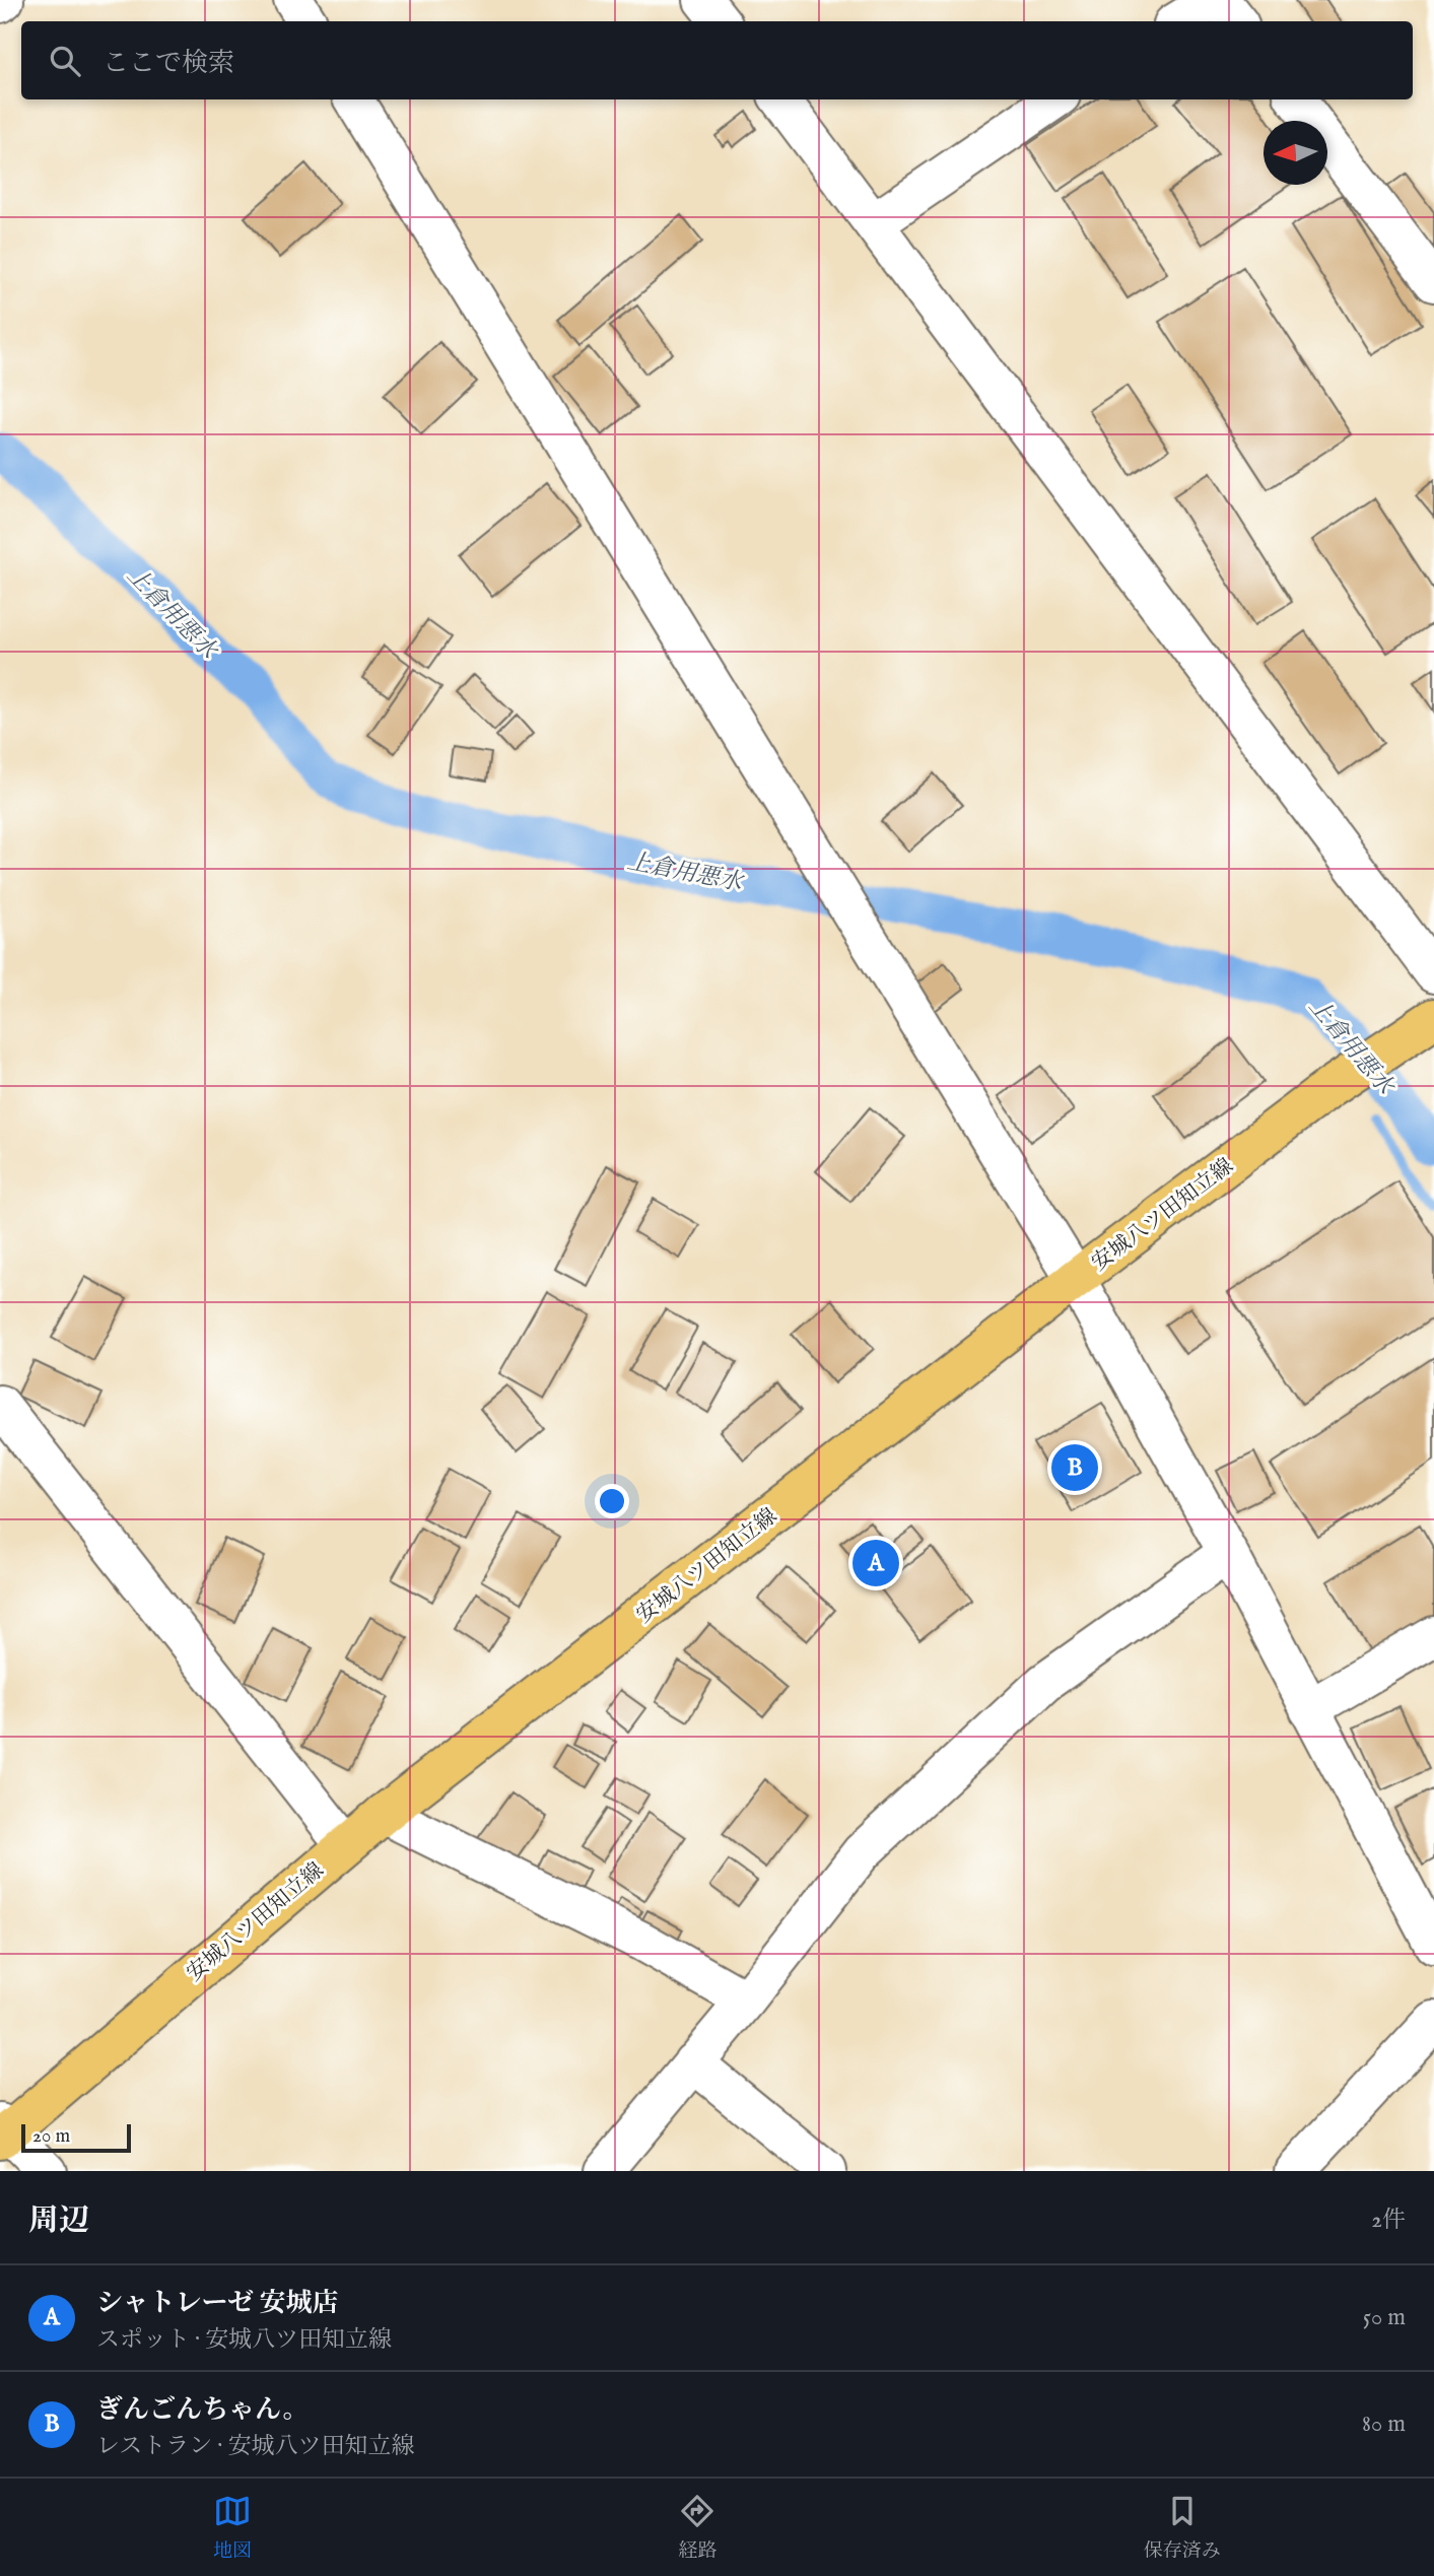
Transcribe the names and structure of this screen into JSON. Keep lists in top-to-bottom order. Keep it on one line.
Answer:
{"streets":{"main road":["安城八ツ田知立線"]},"water":["上倉用悪水"],"scale_bar":"20 m","north":"left","page":{"search":"ここで検索","pins":["B","A"],"scale":"20 m","heading":["周辺","2件"],"list":[{"mark":"A","name":"シャトレーゼ 安城店","note":"スポット · 安城八ツ田知立線","value":"50 m"},{"mark":"B","name":"ぎんごんちゃん。","note":"レストラン · 安城八ツ田知立線","value":"80 m"}],"nav":["地図","経路","保存済み"]}}
